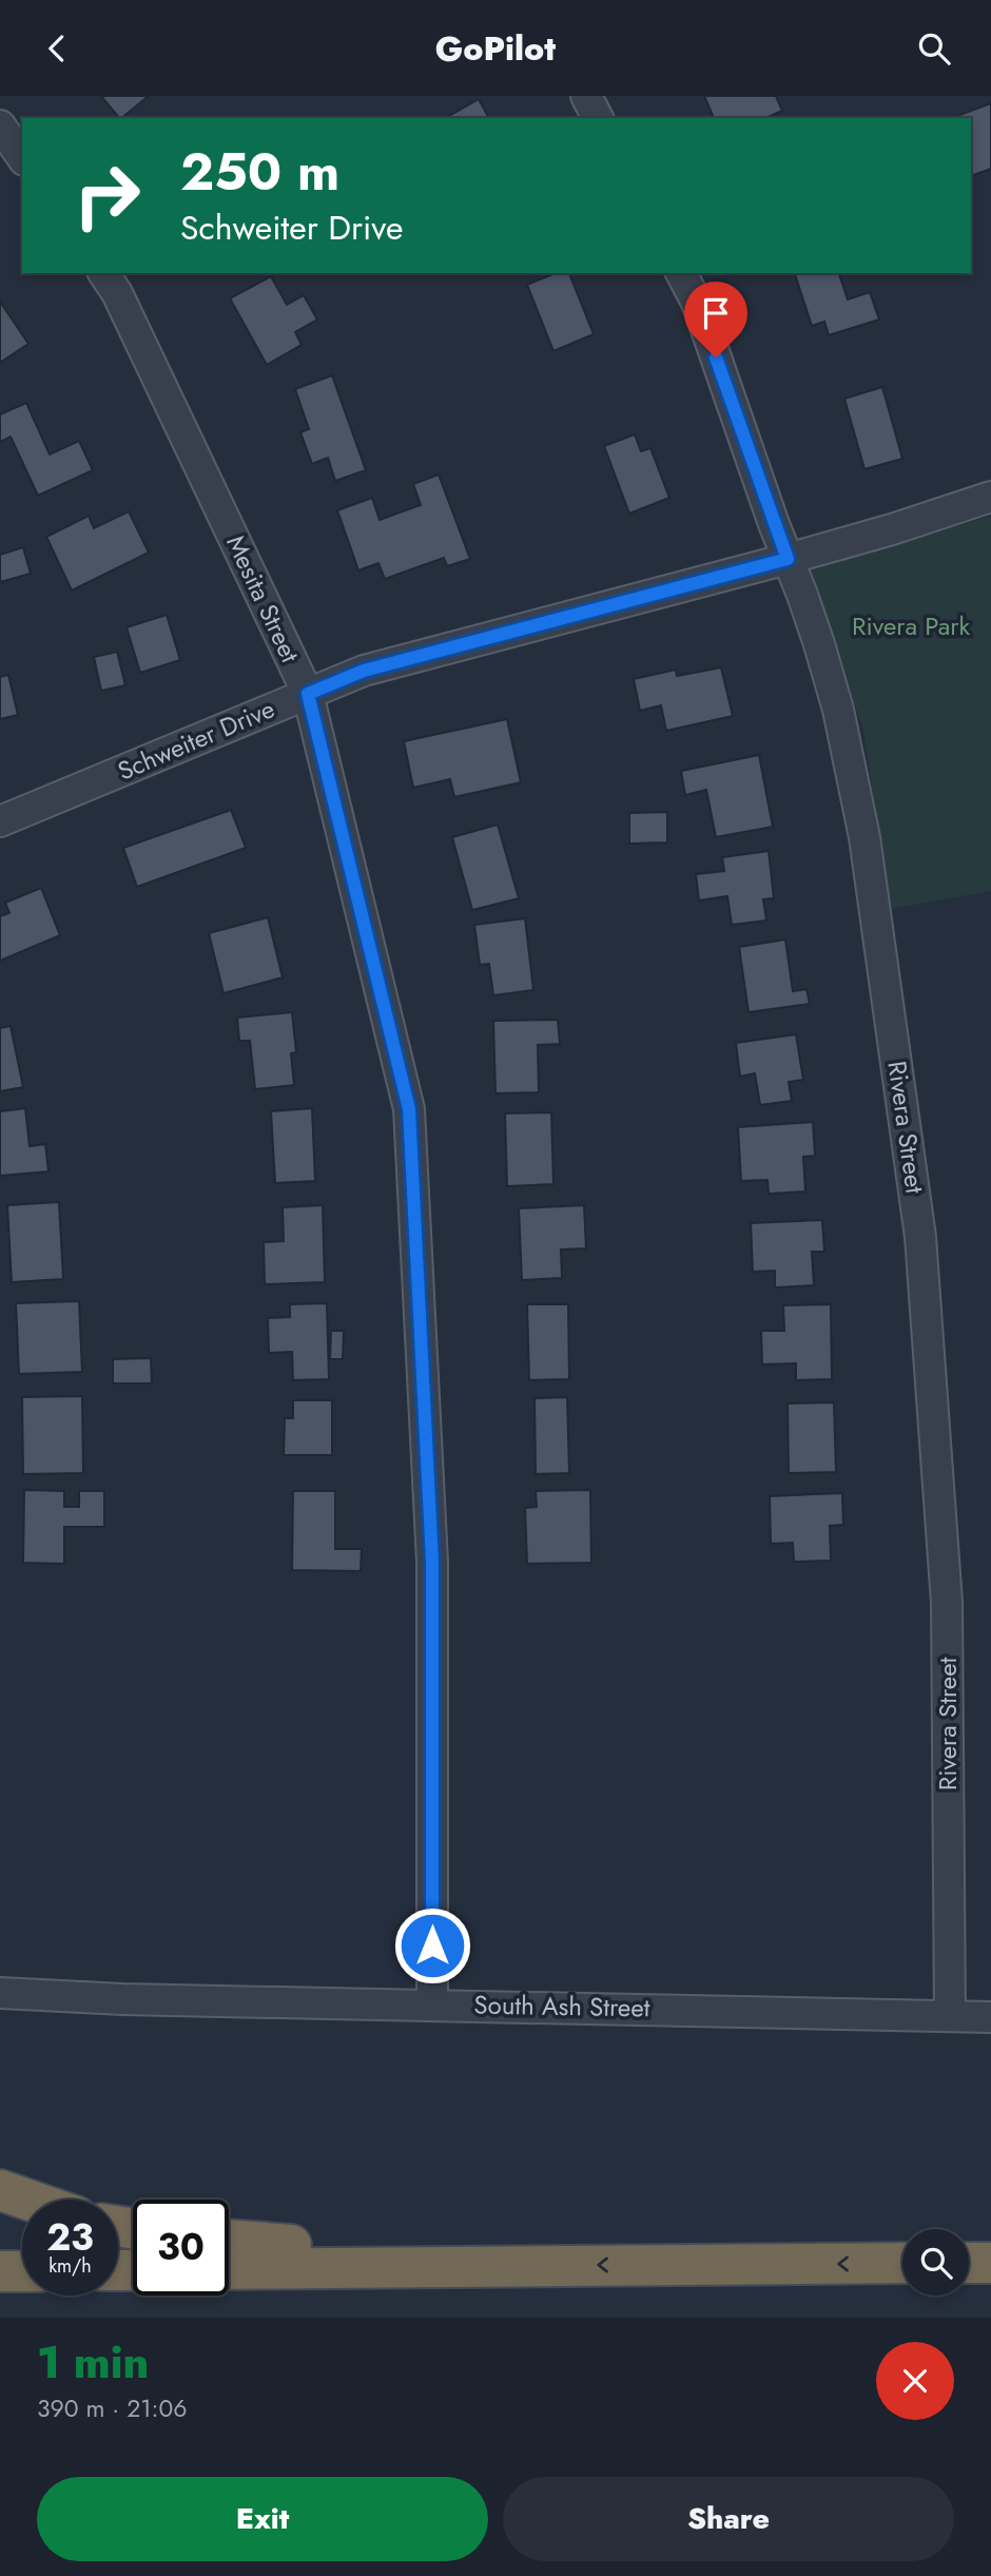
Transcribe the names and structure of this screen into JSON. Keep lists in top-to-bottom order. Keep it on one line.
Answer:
{"streets":{"street":["Mesita Street","Schweiter Drive","Rivera Street","South Ash Street"]},"crossings":[["Mesita Street","Schweiter Drive"],["Mesita Street","South Ash Street"],["Schweiter Drive","Rivera Street"],["Rivera Street","South Ash Street"]],"parks":["Rivera Park"],"page":{"header":"GoPilot","turn":["250 m","Schweiter Drive"],"speed":"23 km/h","limit":"30","heading":["1 min","390 m · 21:06"],"buttons":["Exit","Share"]}}
